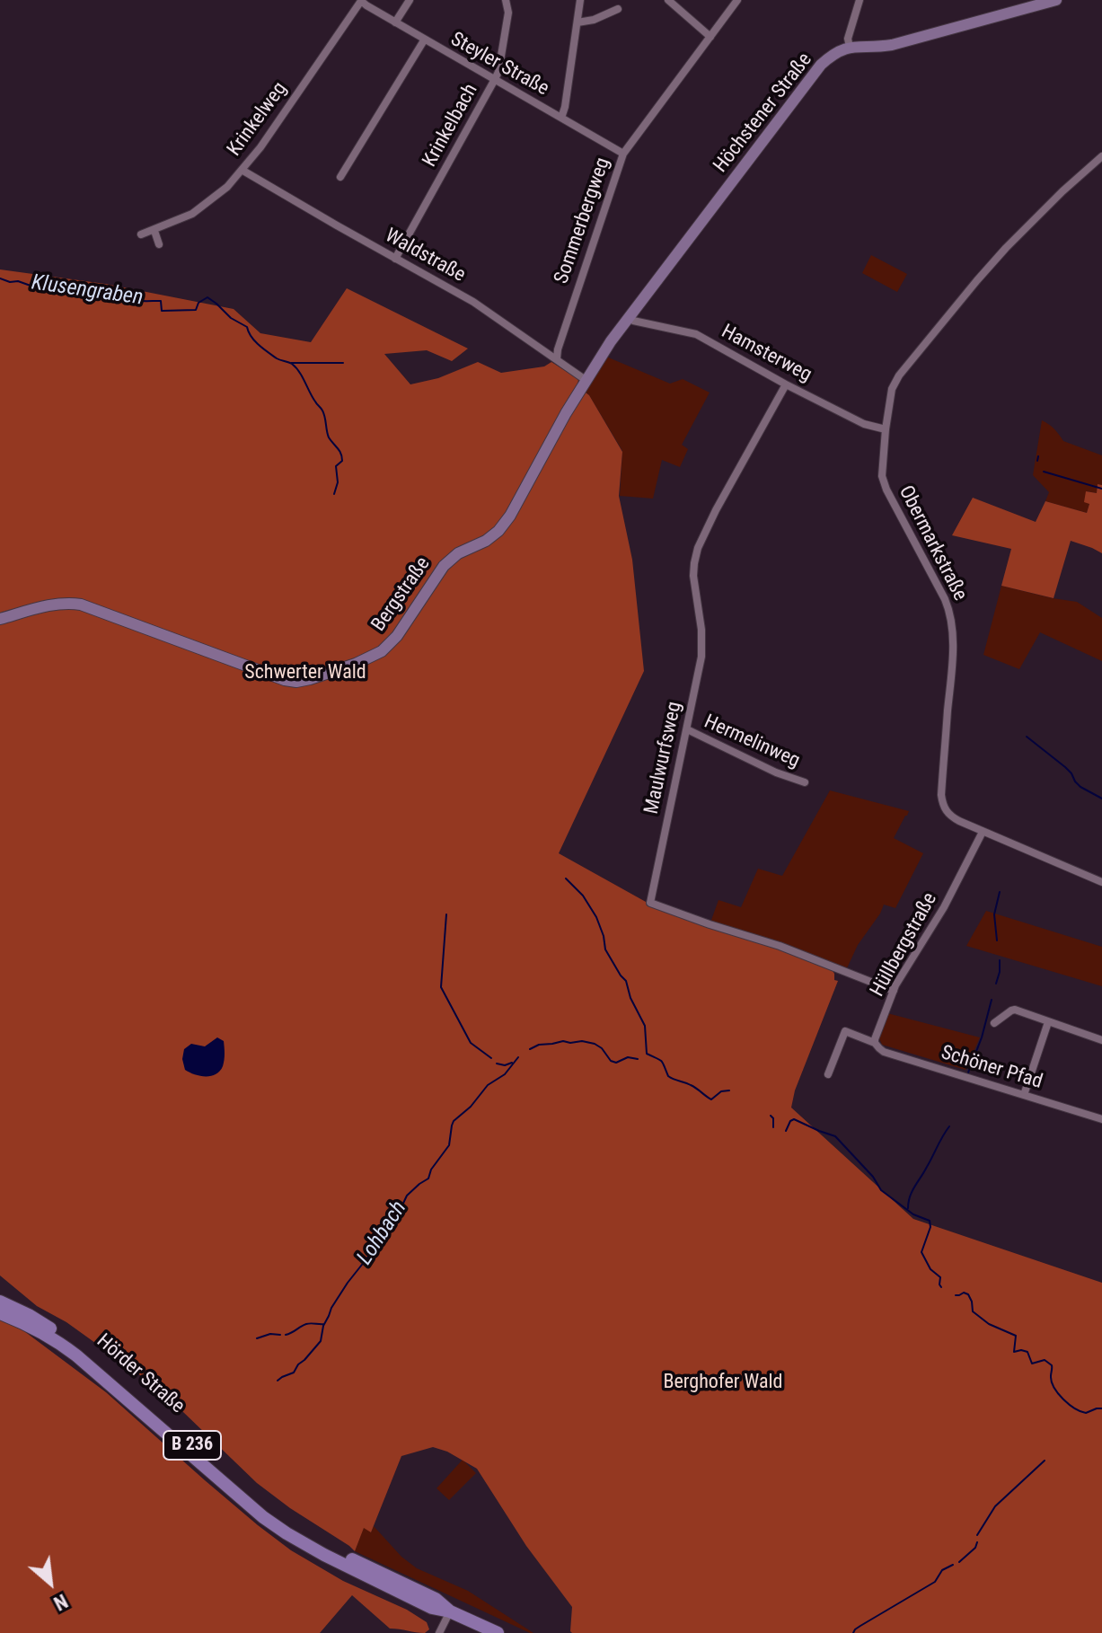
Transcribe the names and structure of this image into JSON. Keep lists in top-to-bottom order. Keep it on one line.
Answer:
{"streets":{"main road":["Höchstener Straße","Bergstraße","Hörder Straße","B 236"],"street":["Steyler Straße","Krinkelweg","Krinkelbach","Sommerbergweg","Waldstraße","Hamsterweg","Obermarkstraße","Hermelinweg","Maulwurfsweg","Hüllbergstraße","Schöner Pfad"]},"crossings":[["Steyler Straße","Krinkelweg"],["Steyler Straße","Krinkelbach"],["Steyler Straße","Sommerbergweg"],["Höchstener Straße","Waldstraße"],["Höchstener Straße","Hamsterweg"],["Höchstener Straße","Bergstraße"],["Krinkelweg","Waldstraße"],["Krinkelbach","Waldstraße"],["Sommerbergweg","Waldstraße"],["Waldstraße","Bergstraße"],["Hamsterweg","Obermarkstraße"],["Hamsterweg","Maulwurfsweg"],["Obermarkstraße","Hüllbergstraße"],["Hermelinweg","Maulwurfsweg"],["Maulwurfsweg","Hüllbergstraße"],["Hüllbergstraße","Schöner Pfad"],["Hörder Straße","B 236"]],"water":["Klusengraben","Lohbach"],"parks":["Schwerter Wald","Berghofer Wald"],"north":"bottom right"}
